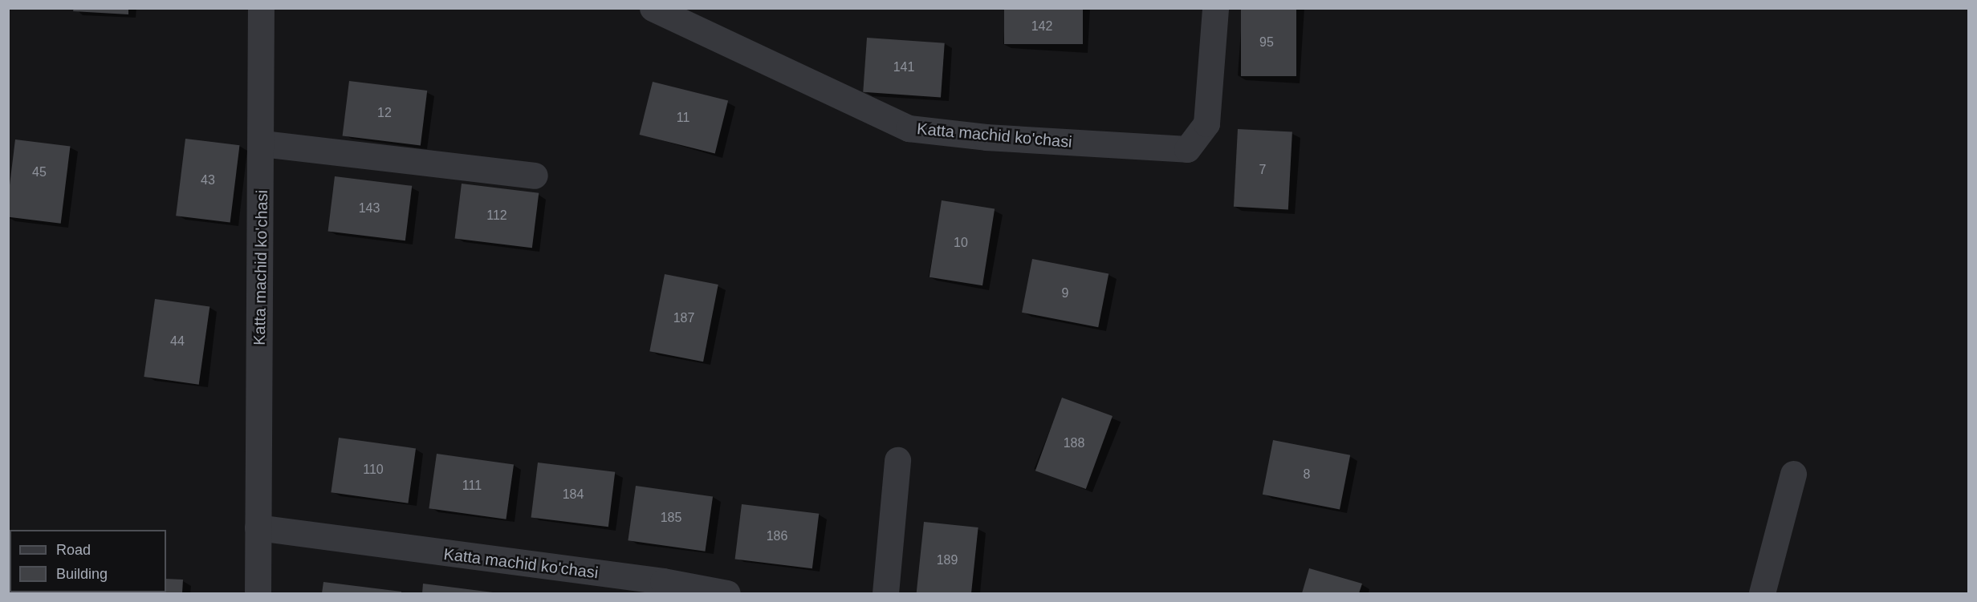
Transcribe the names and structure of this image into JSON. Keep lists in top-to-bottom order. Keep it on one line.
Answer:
{"streets":{"street":["Katta machid ko'chasi"]},"house_numbers":["142","95","141","12","11","7","45","43","143","112","10","9","187","44","188","110","8","111","184","185","186","189"],"legend":["Road","Building"]}
